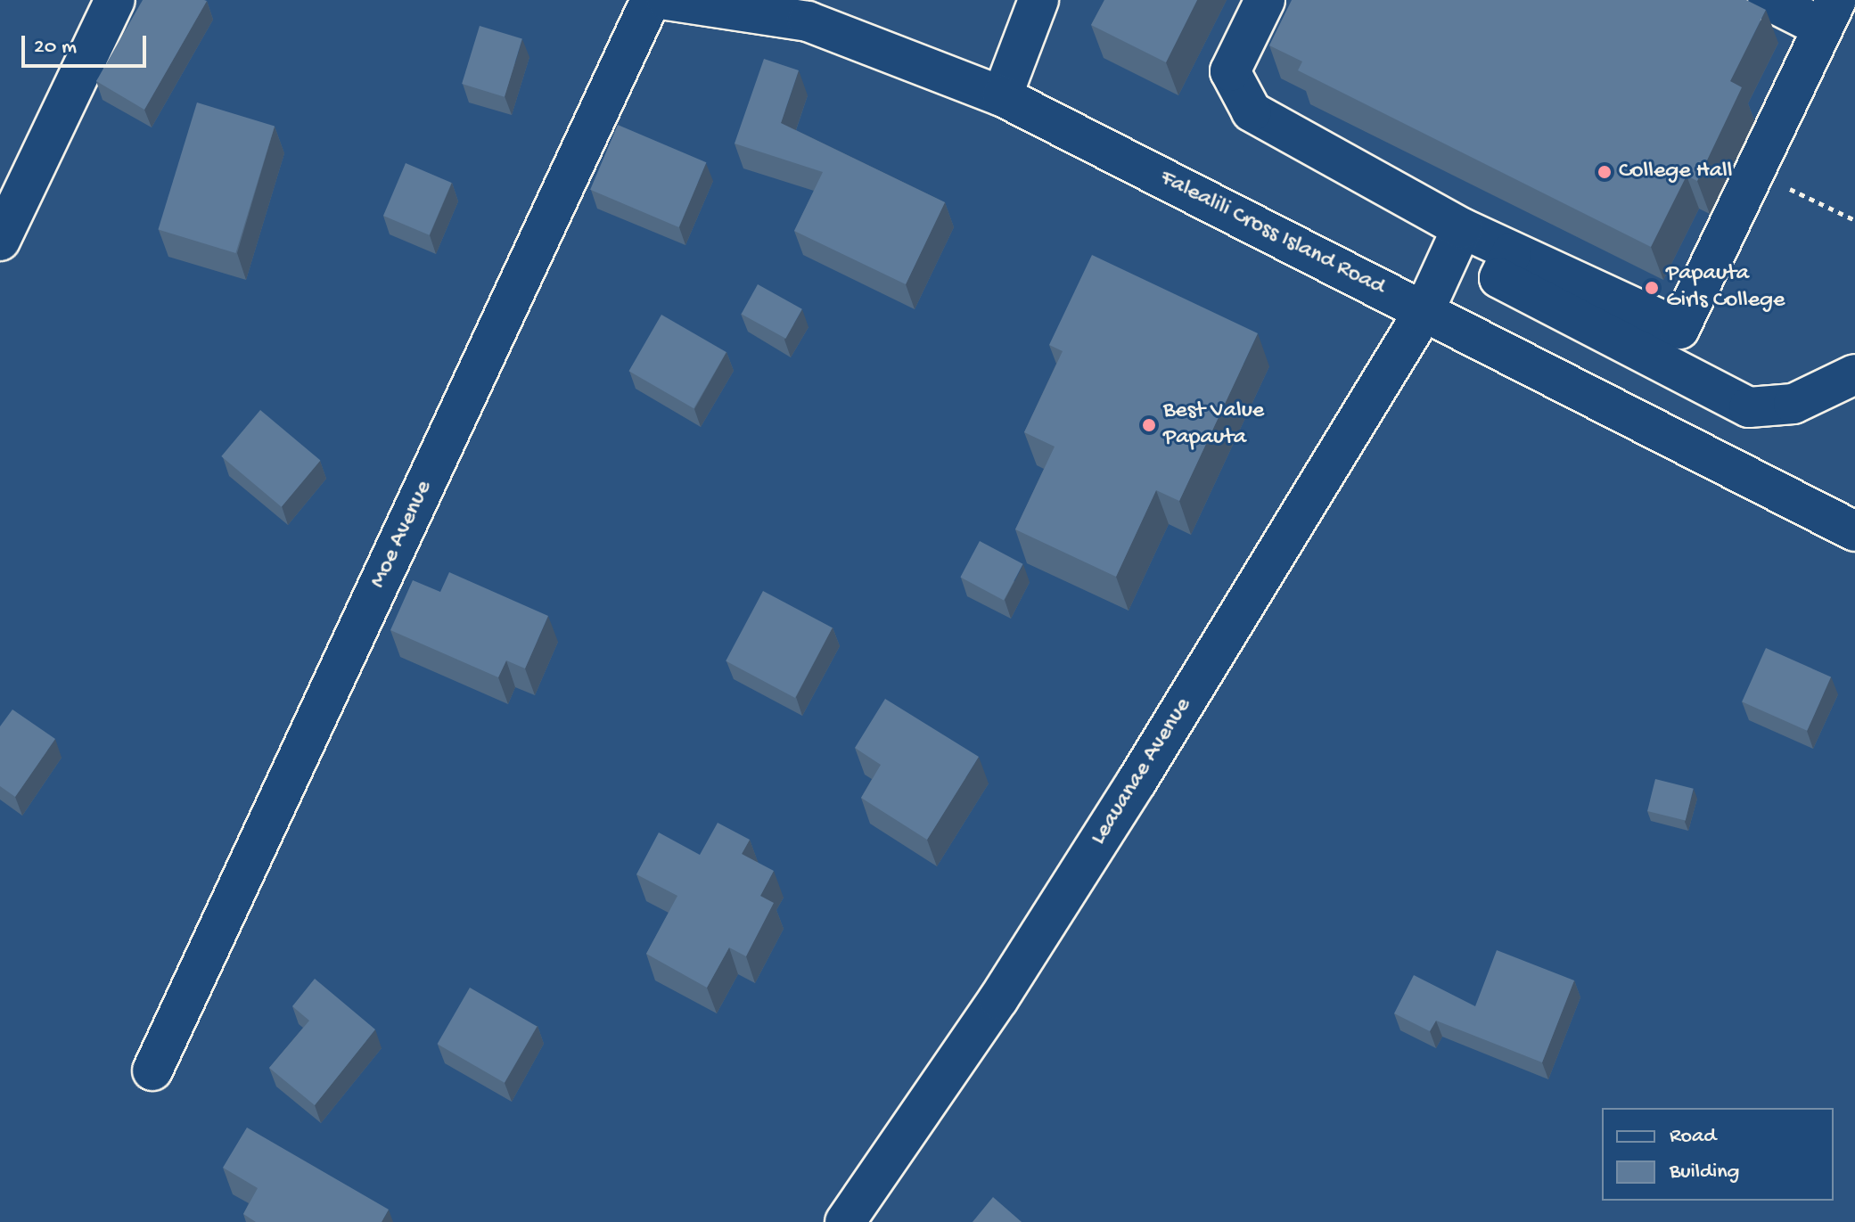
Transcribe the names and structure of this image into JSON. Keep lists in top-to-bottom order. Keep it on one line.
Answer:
{"streets":{"street":["Falealili Cross Island Road","Moe Avenue","Leauanae Avenue"]},"crossings":[["Falealili Cross Island Road","Leauanae Avenue"]],"places":["College Hall","Papauta Girls College","Best Value Papauta"],"legend":["Road","Building"],"scale_bar":"20 m"}
